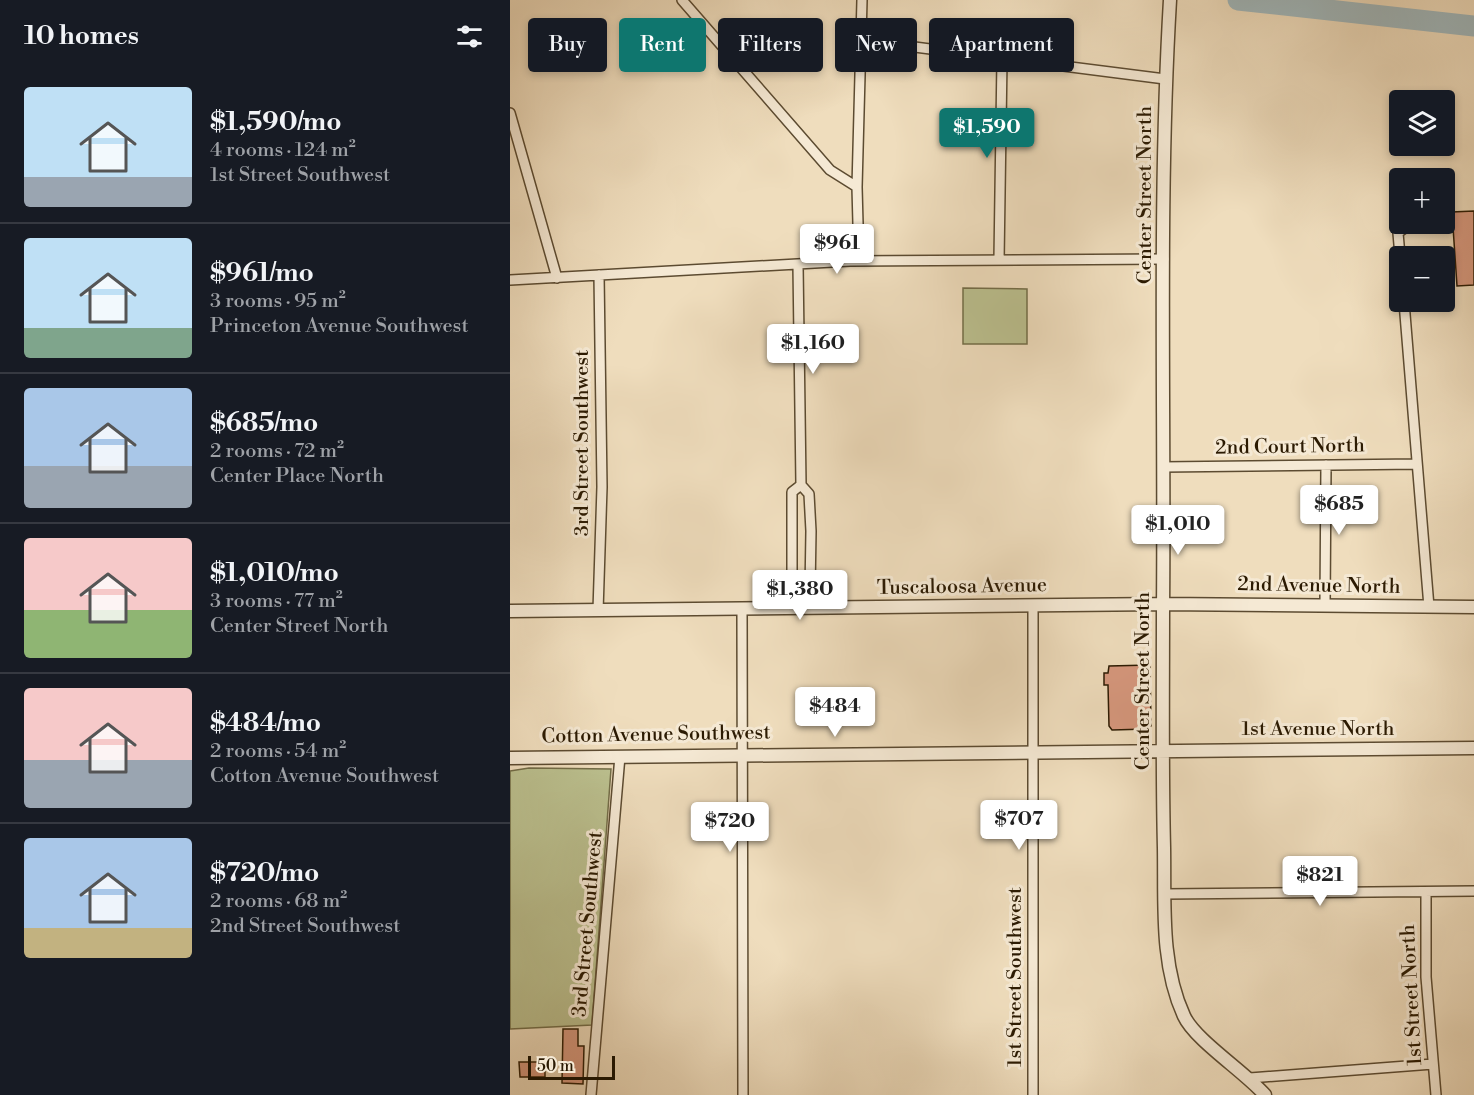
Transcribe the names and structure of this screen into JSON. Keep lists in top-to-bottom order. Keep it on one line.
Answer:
{"streets":{"street":["Center Street North","3rd Street Southwest","2nd Court North","2nd Avenue North","Tuscaloosa Avenue","1st Avenue North","Cotton Avenue Southwest","1st Street Southwest","1st Street North"]},"crossings":[["Center Street North","2nd Court North"],["Center Street North","2nd Avenue North"],["Center Street North","Tuscaloosa Avenue"],["Center Street North","1st Avenue North"],["Center Street North","Cotton Avenue Southwest"],["3rd Street Southwest","Tuscaloosa Avenue"],["3rd Street Southwest","Cotton Avenue Southwest"],["2nd Avenue North","Tuscaloosa Avenue"],["Tuscaloosa Avenue","1st Street Southwest"],["1st Avenue North","Cotton Avenue Southwest"],["Cotton Avenue Southwest","1st Street Southwest"]],"scale_bar":"50 m","page":{"heading":"10 homes","chip":["Buy","Rent","Filters","New","Apartment"],"list":[{"name":"$1,590/mo","note":"4 rooms · 124 m² · 1st Street Southwest"},{"name":"$961/mo","note":"3 rooms · 95 m² · Princeton Avenue Southwest"},{"name":"$685/mo","note":"2 rooms · 72 m² · Center Place North"},{"name":"$1,010/mo","note":"3 rooms · 77 m² · Center Street North"},{"name":"$484/mo","note":"2 rooms · 54 m² · Cotton Avenue Southwest"},{"name":"$720/mo","note":"2 rooms · 68 m² · 2nd Street Southwest"}],"map_buttons":["+","−"],"price":["$1,590","$961","$1,160","$685","$1,010","$1,380","$484","$707","$720","$821"],"scale":"50 m"}}
